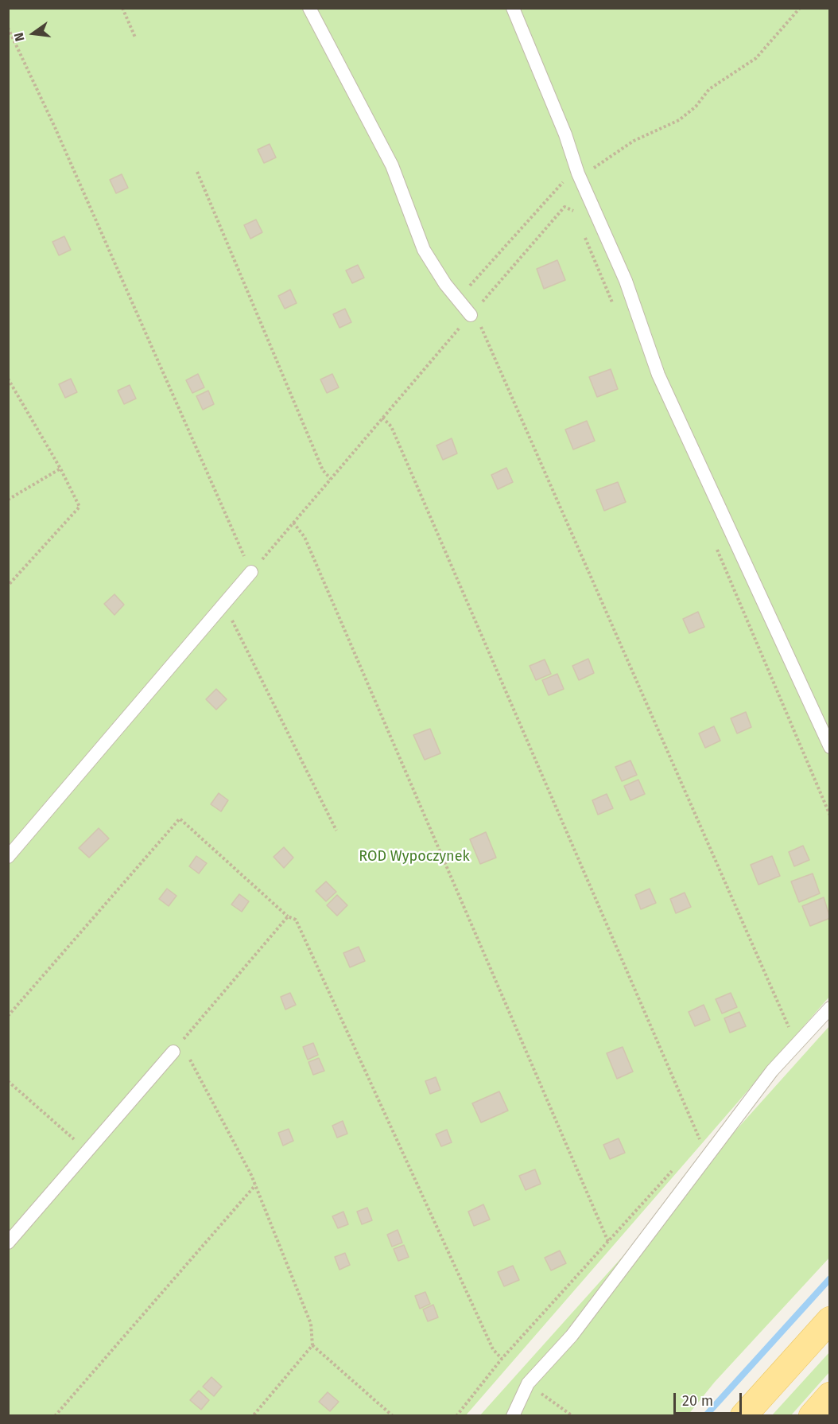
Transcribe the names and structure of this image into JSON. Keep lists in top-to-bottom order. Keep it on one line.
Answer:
{"parks":["ROD Wypoczynek"],"scale_bar":"20 m","north":"left"}
